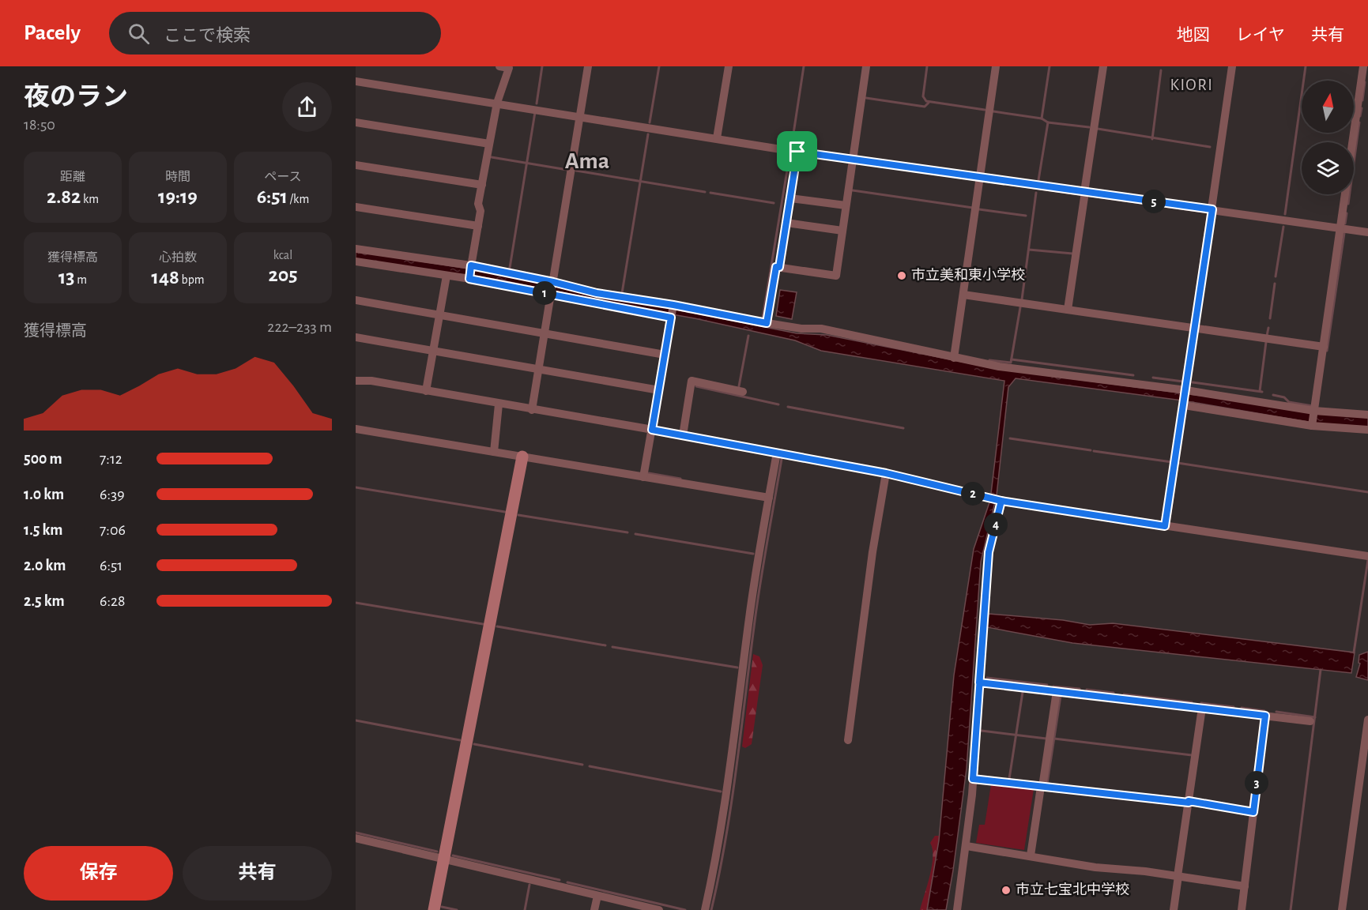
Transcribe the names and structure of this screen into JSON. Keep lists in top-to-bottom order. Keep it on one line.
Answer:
{"districts":["KIORI","Ama"],"places":["市立美和東小学校","市立七宝北中学校"],"north":"top","page":{"header":"Pacely","search":"ここで検索","nav":["地図","レイヤ","共有"],"heading":["夜のラン","18:50"],"stats":[["距離","2.82 km"],["時間","19:19"],["ペース","6:51 /km"],["獲得標高","13 m"],["心拍数","148 bpm"],["kcal","205"]],"pins":["5","1","2","4","3"],"chart":["獲得標高","222–233 m"],"list":[{"name":"500 m","note":"7:12"},{"name":"1.0 km","note":"6:39"},{"name":"1.5 km","note":"7:06"},{"name":"2.0 km","note":"6:51"},{"name":"2.5 km","note":"6:28"}],"buttons":["保存","共有"]}}
